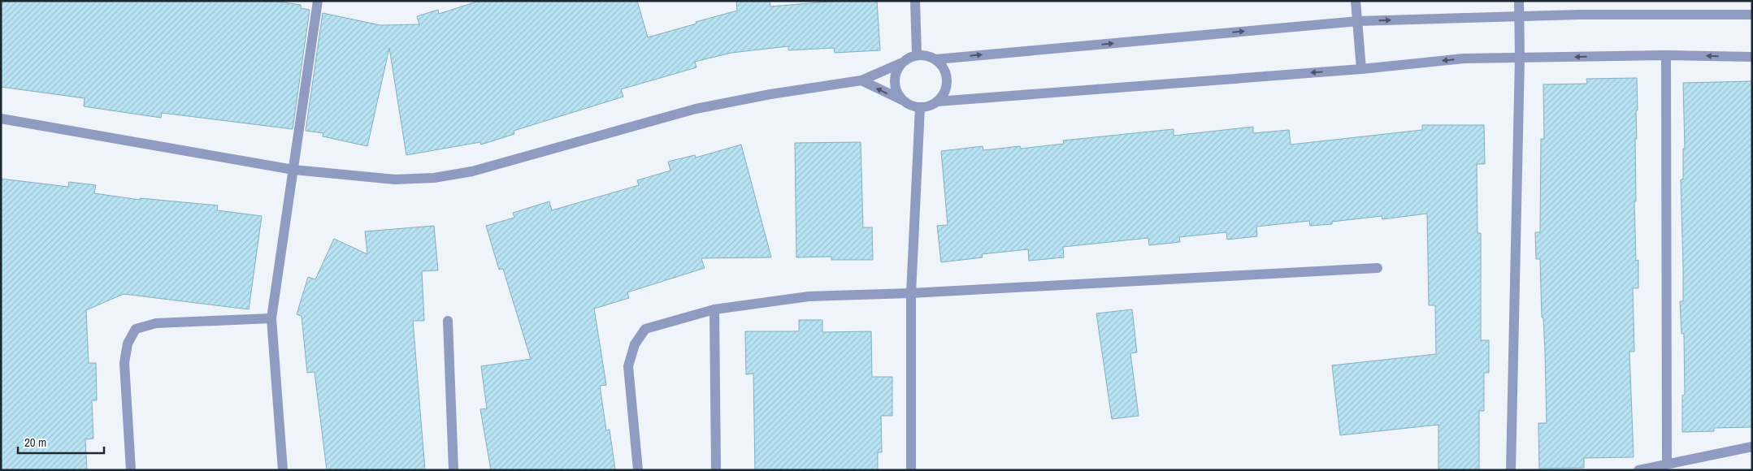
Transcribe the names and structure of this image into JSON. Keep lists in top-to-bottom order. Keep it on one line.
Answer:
{"scale_bar":"20 m"}
